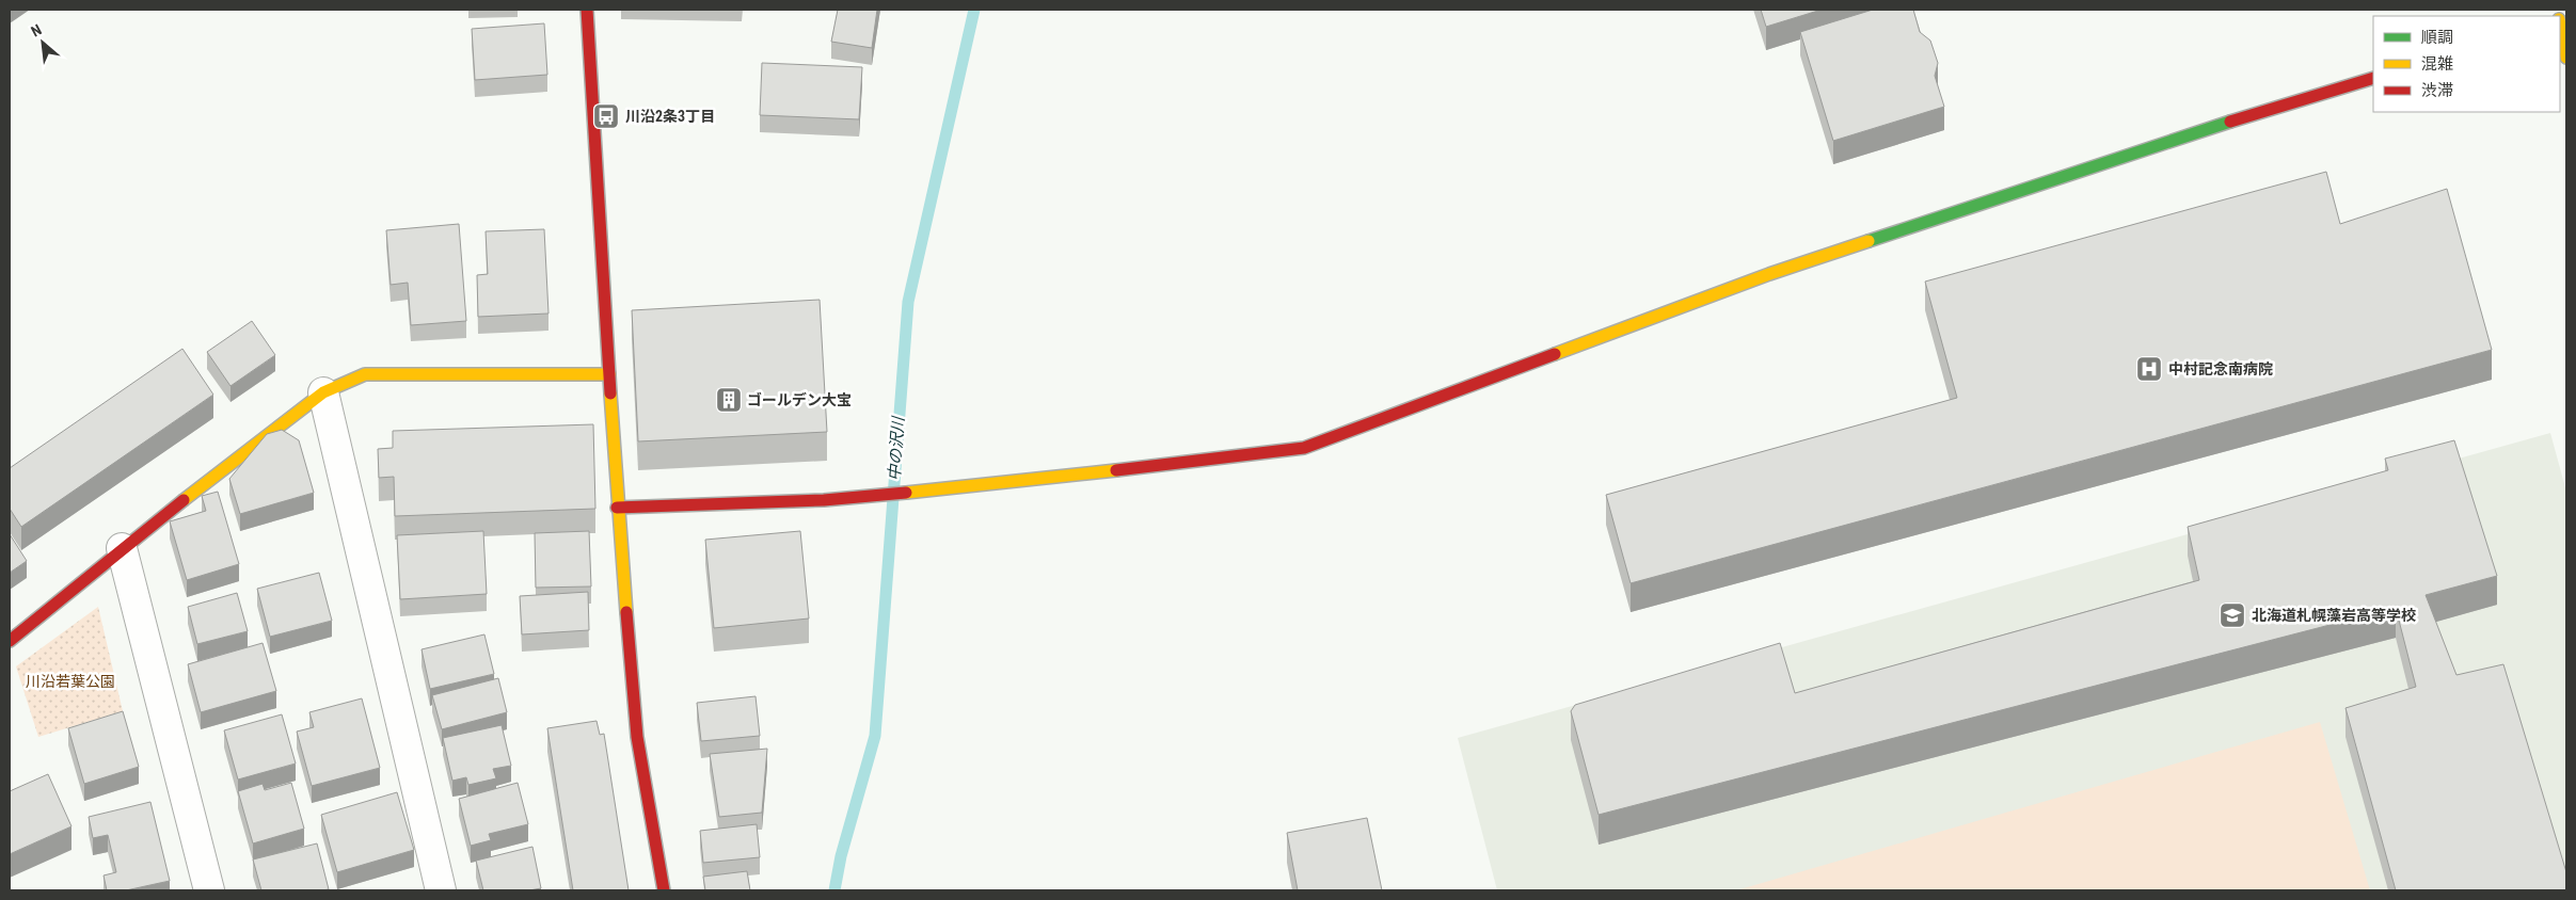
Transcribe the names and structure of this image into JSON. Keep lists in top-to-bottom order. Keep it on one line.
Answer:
{"water":["中の沢川"],"parks":["川沿若葉公園"],"places":{"bus stop":["川沿2条3丁目"],"hospital":["中村記念南病院"],"building":["ゴールデン大宝"],"school or university":["北海道札幌藻岩高等学校"]},"legend":["順調","混雑","渋滞"],"north":"top left"}
